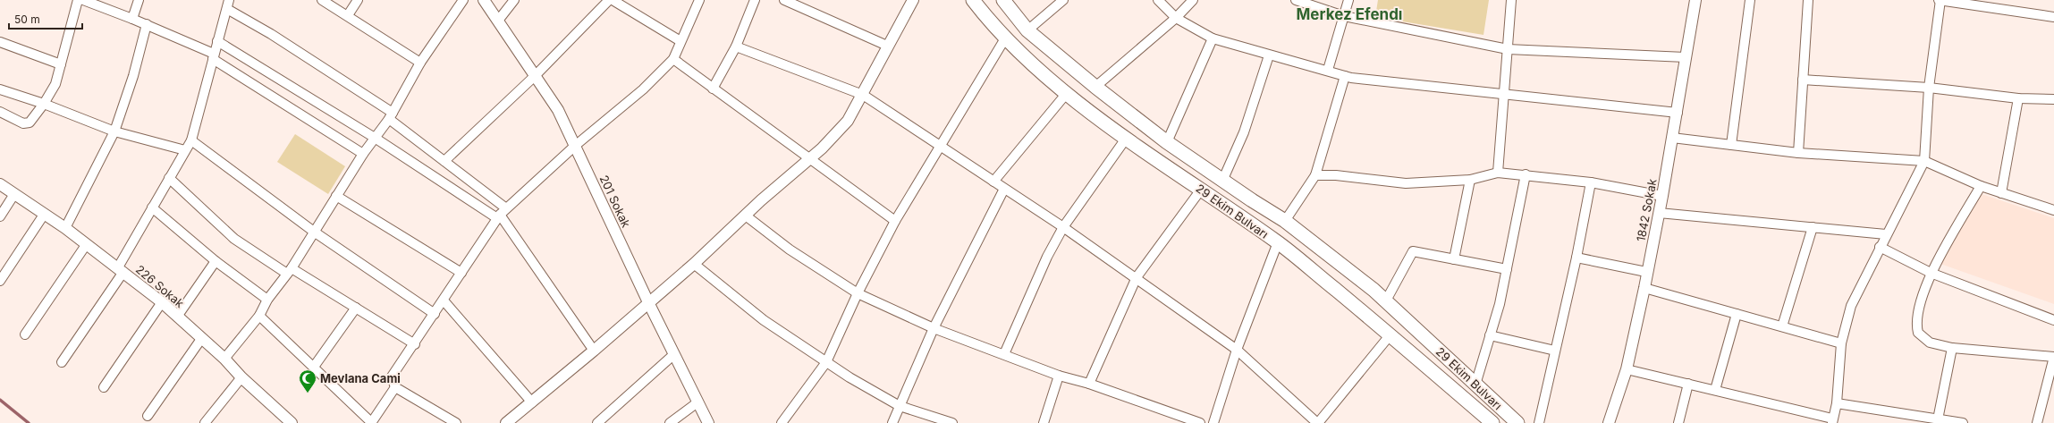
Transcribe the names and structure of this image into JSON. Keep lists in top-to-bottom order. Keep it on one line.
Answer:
{"streets":{"main road":["29 Ekim Bulvarı"],"street":["201 Sokak","1842 Sokak","226 Sokak"]},"districts":["Merkez Efendı"],"places":{"mosque":["Mevlana Cami"]},"scale_bar":"50 m"}
